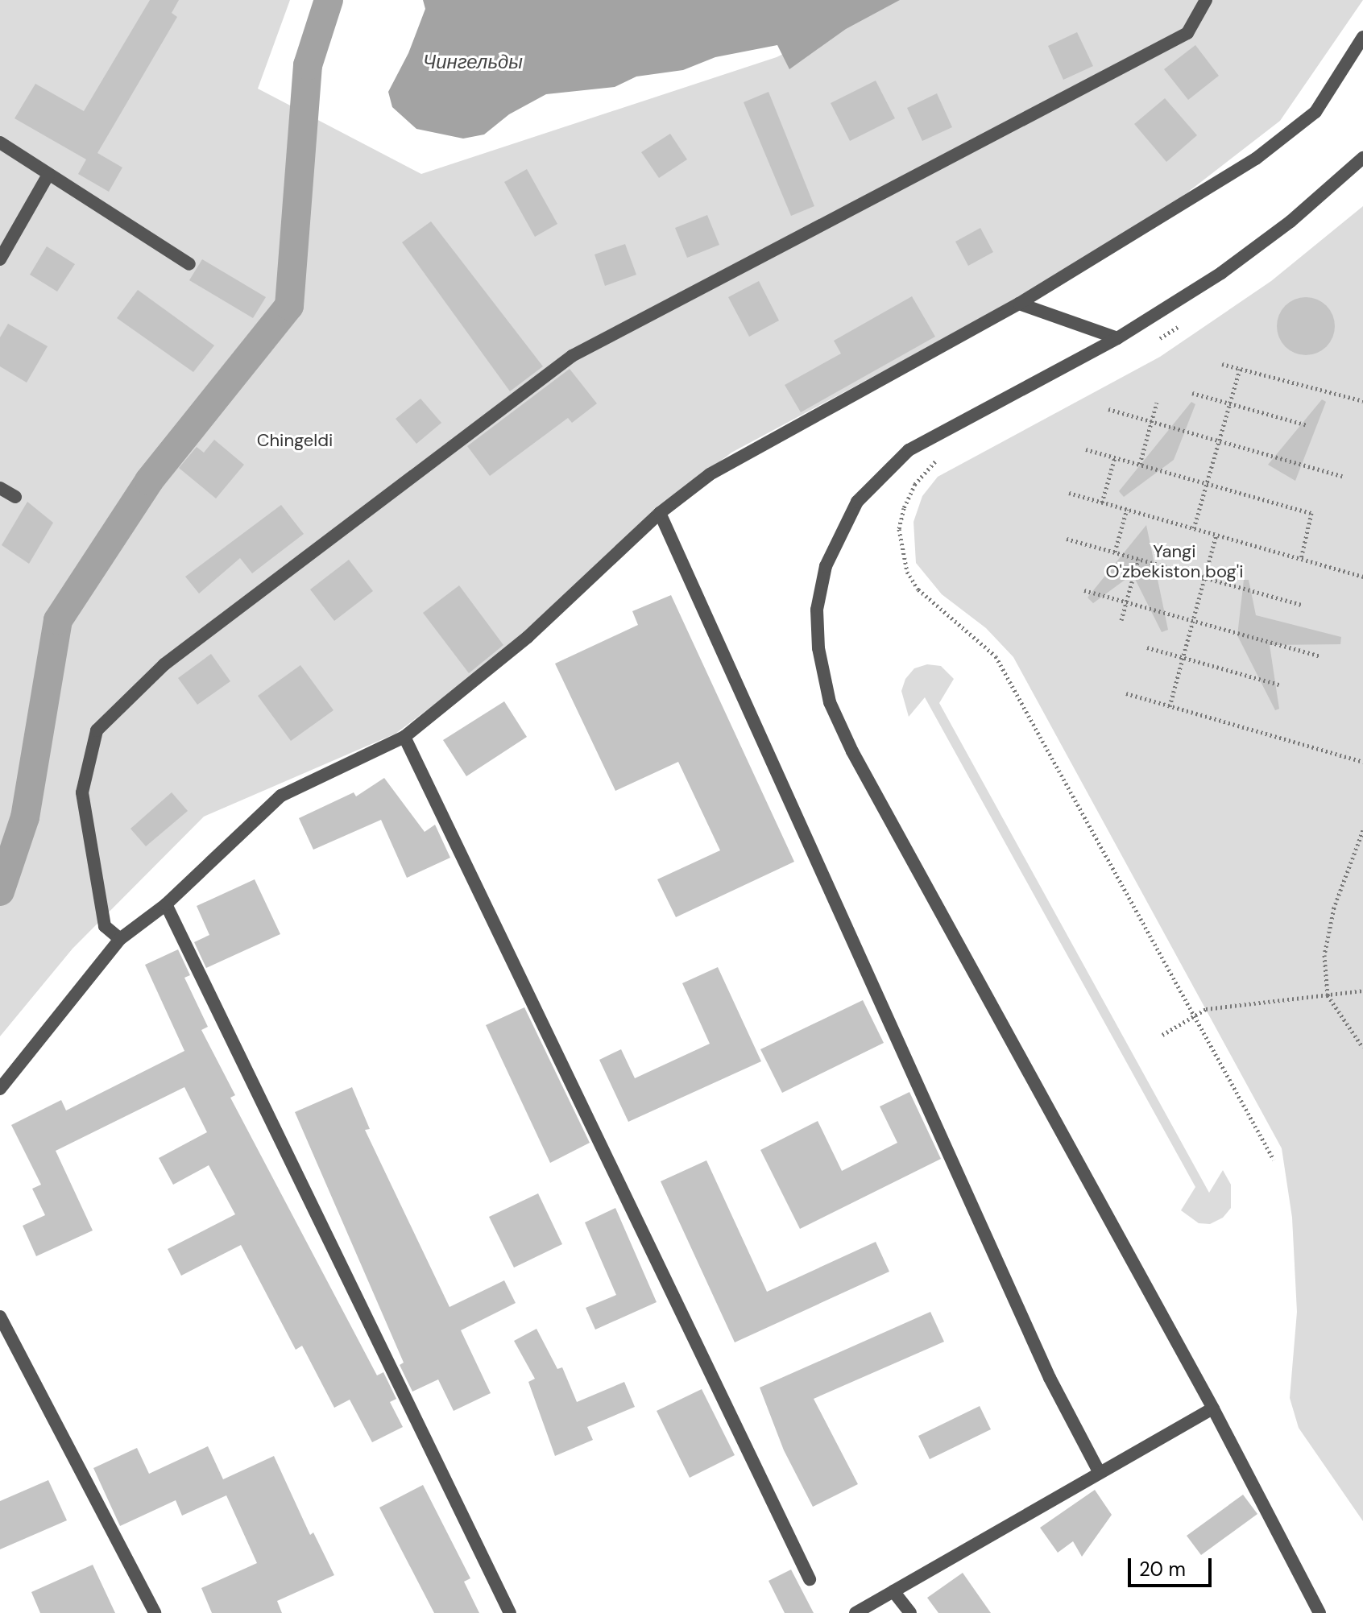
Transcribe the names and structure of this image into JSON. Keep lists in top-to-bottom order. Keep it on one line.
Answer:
{"water":["Чингельды"],"parks":["Chingeldi","Yangi O'zbekiston bog'i"],"scale_bar":"20 m"}
